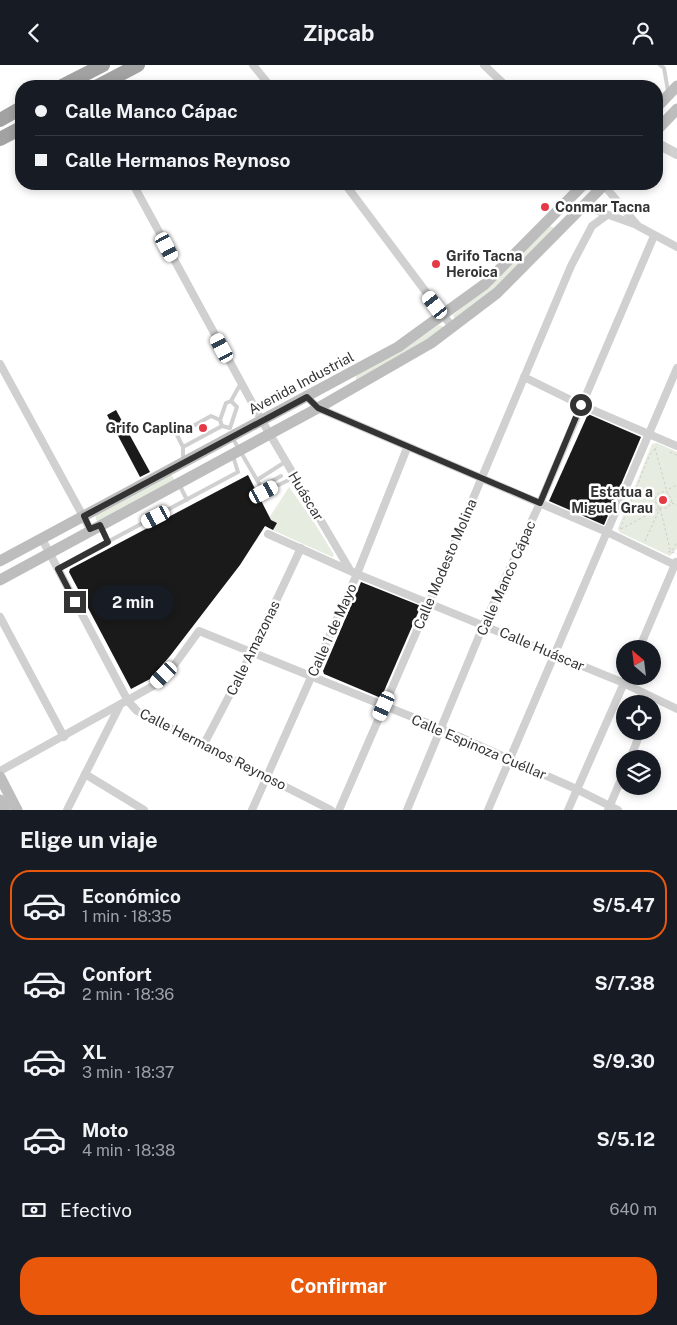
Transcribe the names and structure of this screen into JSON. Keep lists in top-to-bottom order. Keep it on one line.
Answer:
{"streets":{"main road":["Avenida Industrial"],"street":["Huáscar","Calle Modesto Molina","Calle Manco Cápac","Calle 1 de Mayo","Calle Amazonas","Calle Huáscar","Calle Espinoza Cuéllar","Calle Hermanos Reynoso"]},"crossings":[["Avenida Industrial","Huáscar"],["Avenida Industrial","Calle Hermanos Reynoso"],["Huáscar","Calle 1 de Mayo"],["Huáscar","Calle Huáscar"],["Calle Modesto Molina","Calle Huáscar"],["Calle Modesto Molina","Calle Espinoza Cuéllar"],["Calle Manco Cápac","Calle Huáscar"],["Calle Manco Cápac","Calle Espinoza Cuéllar"],["Calle 1 de Mayo","Calle Huáscar"],["Calle 1 de Mayo","Calle Espinoza Cuéllar"],["Calle 1 de Mayo","Calle Hermanos Reynoso"],["Calle Amazonas","Calle Huáscar"],["Calle Amazonas","Calle Espinoza Cuéllar"],["Calle Amazonas","Calle Hermanos Reynoso"],["Calle Espinoza Cuéllar","Calle Hermanos Reynoso"]],"places":["Conmar Tacna","Grifo Tacna Heroica","Grifo Caplina","Estatua a Miguel Grau"],"north":"top left","page":{"header":"Zipcab","banner":["Calle Manco Cápac","Calle Hermanos Reynoso"],"bubble":"2 min","heading":"Elige un viaje","list":[{"name":"Económico","note":"1 min · 18:35","value":"S/5.47"},{"name":"Confort","note":"2 min · 18:36","value":"S/7.38"},{"name":"XL","note":"3 min · 18:37","value":"S/9.30"},{"name":"Moto","note":"4 min · 18:38","value":"S/5.12"}],"pay":["Efectivo","640 m"],"buttons":"Confirmar"}}
